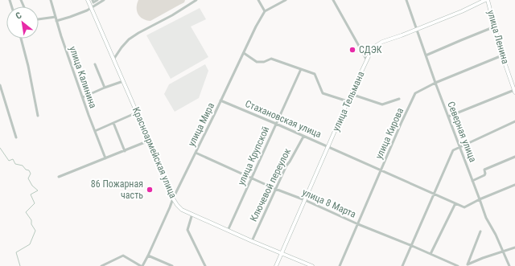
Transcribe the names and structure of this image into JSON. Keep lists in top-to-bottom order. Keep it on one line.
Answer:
{"streets":{"street":["улица Ленина","улица Калинина","улица Тельмана","Стахановская улица","улица Мира","Северная улица","улица Кирова","Красноармейская улица","улица Крупской","Ключевой переулок","улица 8 Марта"]},"crossings":[["улица Ленина","улица Тельмана"],["улица Ленина","улица Кирова"],["улица Тельмана","Стахановская улица"],["улица Тельмана","Северная улица"],["улица Тельмана","Красноармейская улица"],["улица Тельмана","улица 8 Марта"],["Стахановская улица","улица Мира"],["Стахановская улица","Северная улица"],["Стахановская улица","улица Кирова"],["Стахановская улица","улица Крупской"],["Стахановская улица","Ключевой переулок"],["улица Мира","Красноармейская улица"],["улица Мира","улица 8 Марта"],["Северная улица","улица Кирова"],["улица Кирова","улица 8 Марта"],["Красноармейская улица","улица Крупской"],["Красноармейская улица","Ключевой переулок"],["улица Крупской","улица 8 Марта"],["Ключевой переулок","улица 8 Марта"]],"places":["СДЭК","86 Пожарная часть"],"north":"top left"}
